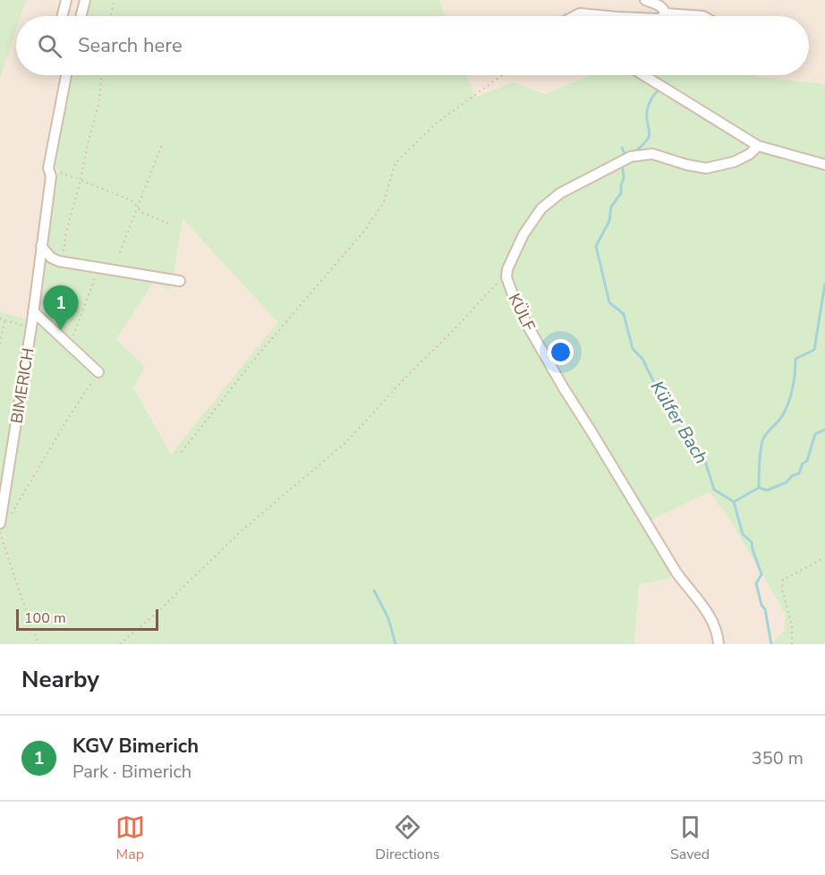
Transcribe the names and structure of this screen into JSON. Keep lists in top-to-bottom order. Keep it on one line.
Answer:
{"streets":{"street":["KÜLF","BIMERICH"]},"water":["Külfer Bach"],"scale_bar":"100 m","page":{"search":"Search here","pins":"1","scale":"100 m","heading":"Nearby","list":[{"mark":"1","name":"KGV Bimerich","note":"Park · Bimerich","value":"350 m"}],"nav":["Map","Directions","Saved"]}}
